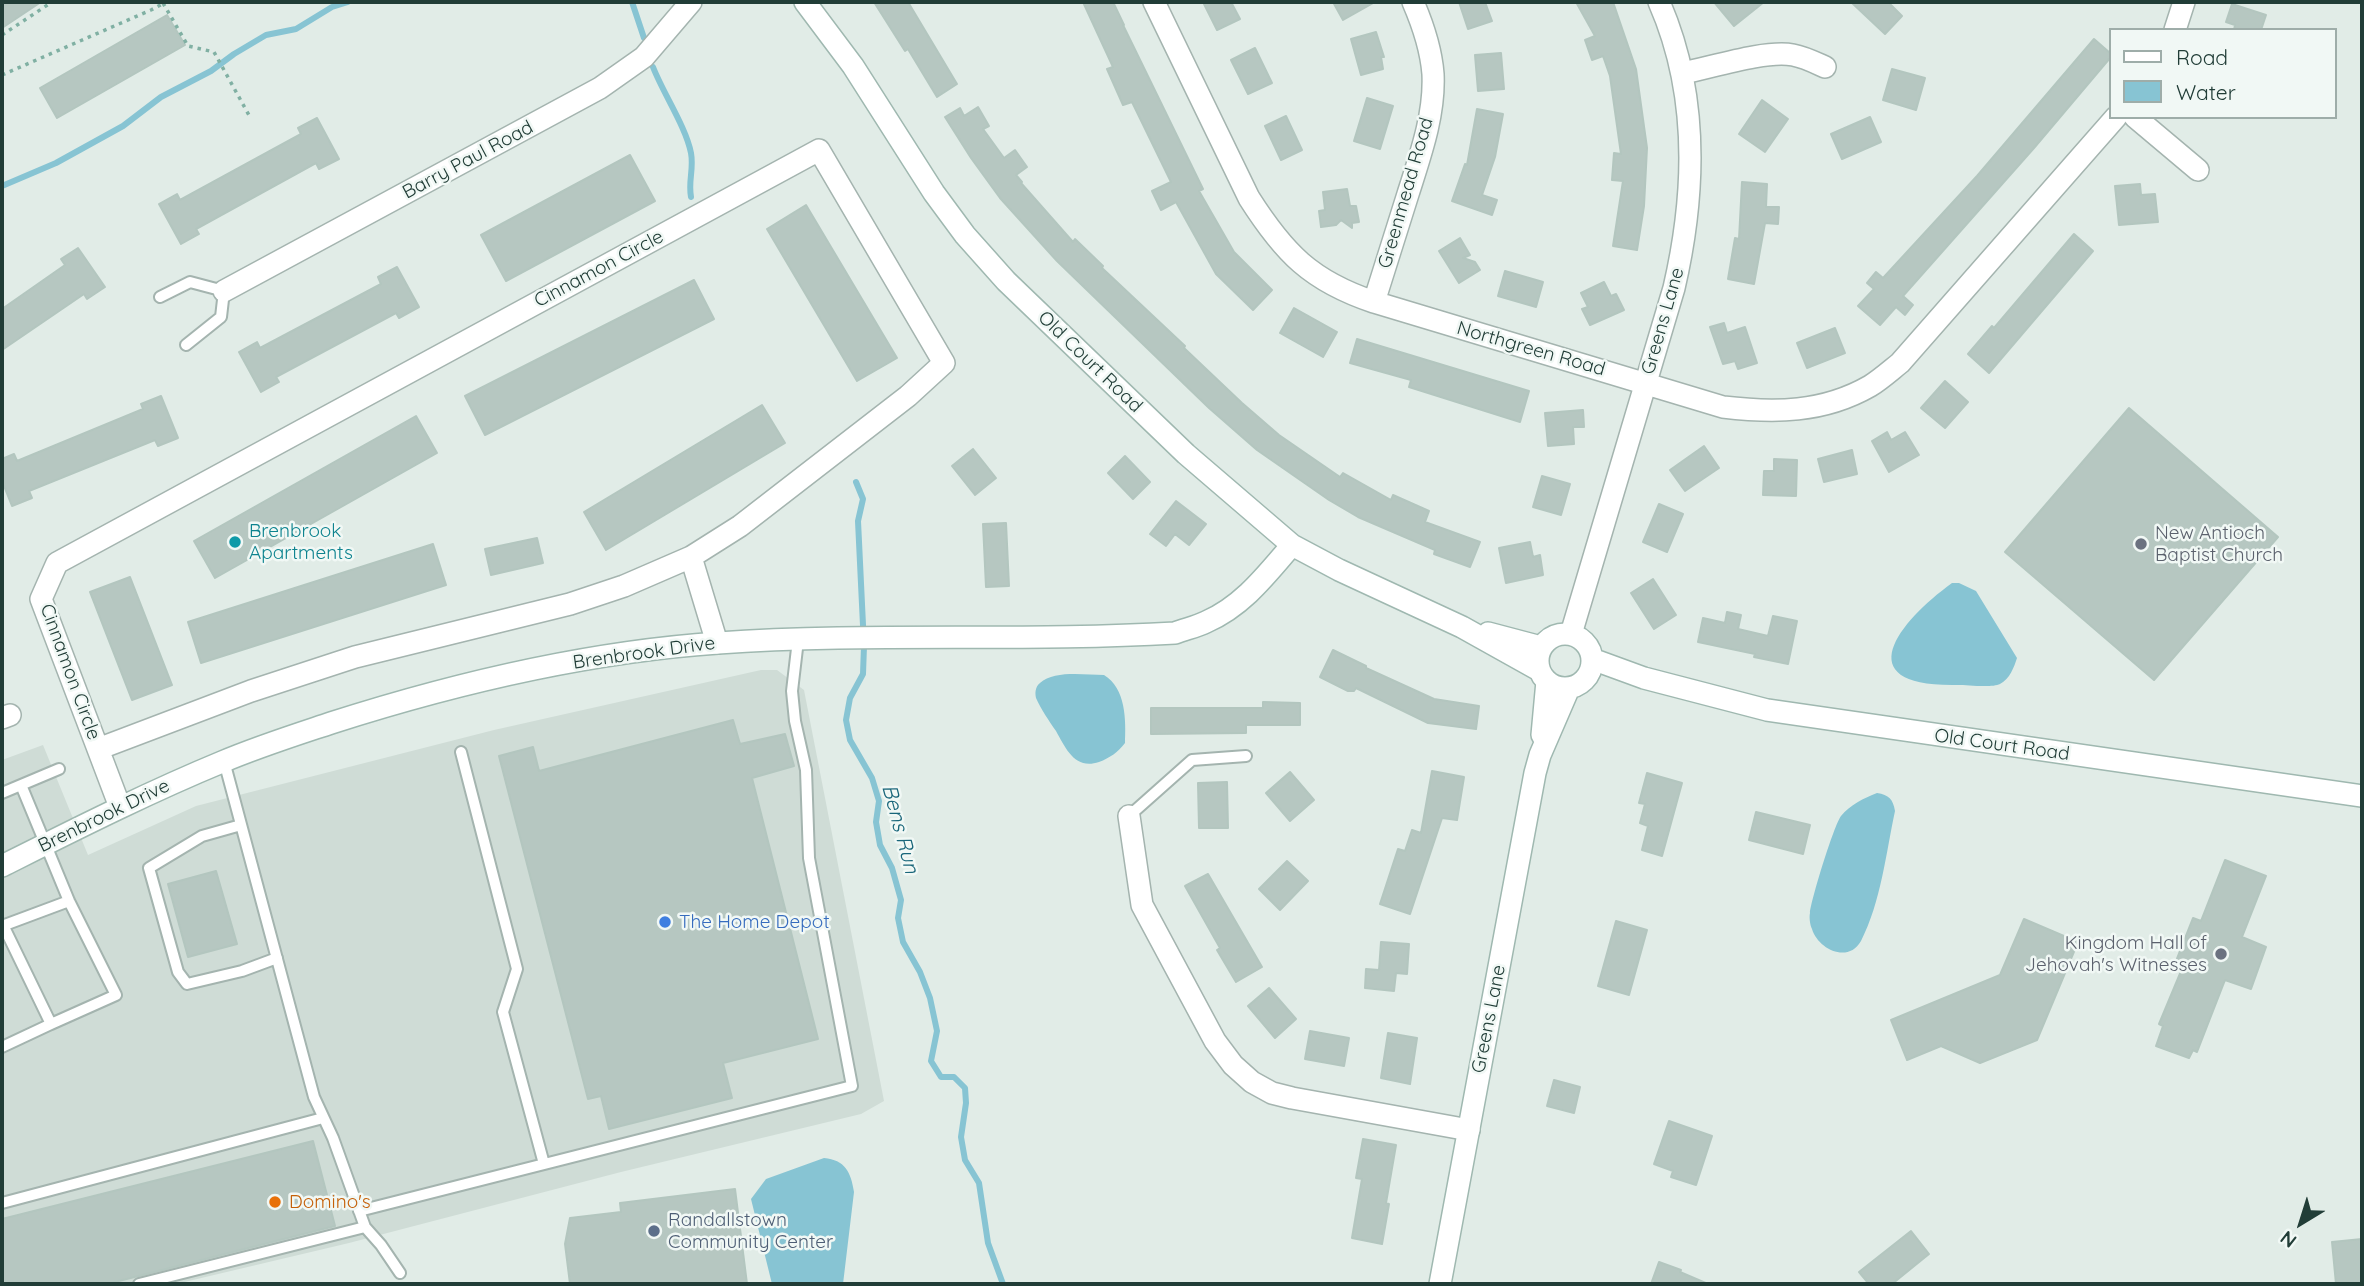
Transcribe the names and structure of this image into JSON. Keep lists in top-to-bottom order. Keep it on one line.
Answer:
{"streets":{"street":["Barry Paul Road","Greenmead Road","Cinnamon Circle","Greens Lane","Northgreen Road","Old Court Road","Brenbrook Drive"]},"crossings":[["Greenmead Road","Northgreen Road"],["Cinnamon Circle","Brenbrook Drive"],["Greens Lane","Northgreen Road"],["Greens Lane","Old Court Road"],["Old Court Road","Brenbrook Drive"]],"water":["Bens Run"],"places":["Brenbrook Apartments","New Antioch Baptist Church","The Home Depot","Kingdom Hall of Jehovah's Witnesses","Domino's","Randallstown Community Center"],"legend":["Road","Water"],"north":"bottom left"}
